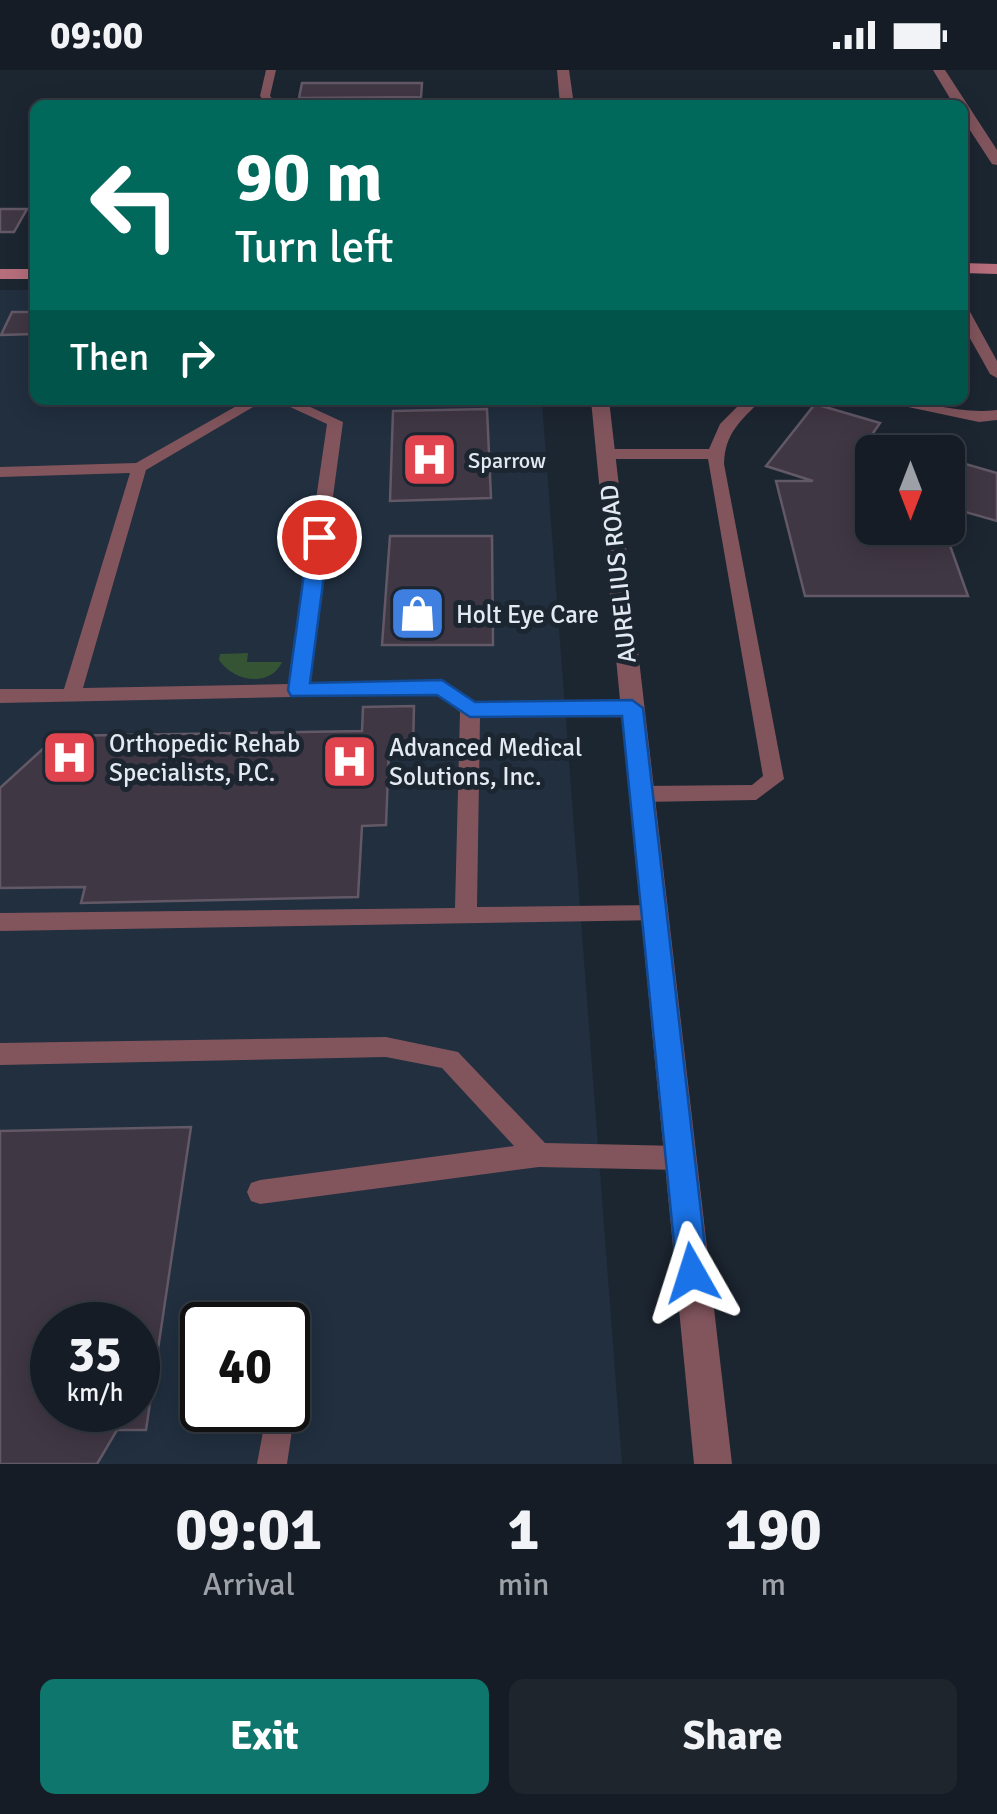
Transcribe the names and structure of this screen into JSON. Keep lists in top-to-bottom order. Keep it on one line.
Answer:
{"streets":{"street":["AURELIUS ROAD"]},"places":{"hospital":["Sparrow","Orthopedic Rehab Specialists, P.C.","Advanced Medical Solutions, Inc."],"shop":["Holt Eye Care"]},"north":"bottom","page":{"status":"09:00","turn":["90 m","Turn left"],"then":"Then","speed":"35 km/h","limit":"40","eta":["09:01","Arrival","1","min","190","m"],"buttons":["Exit","Share"]}}
